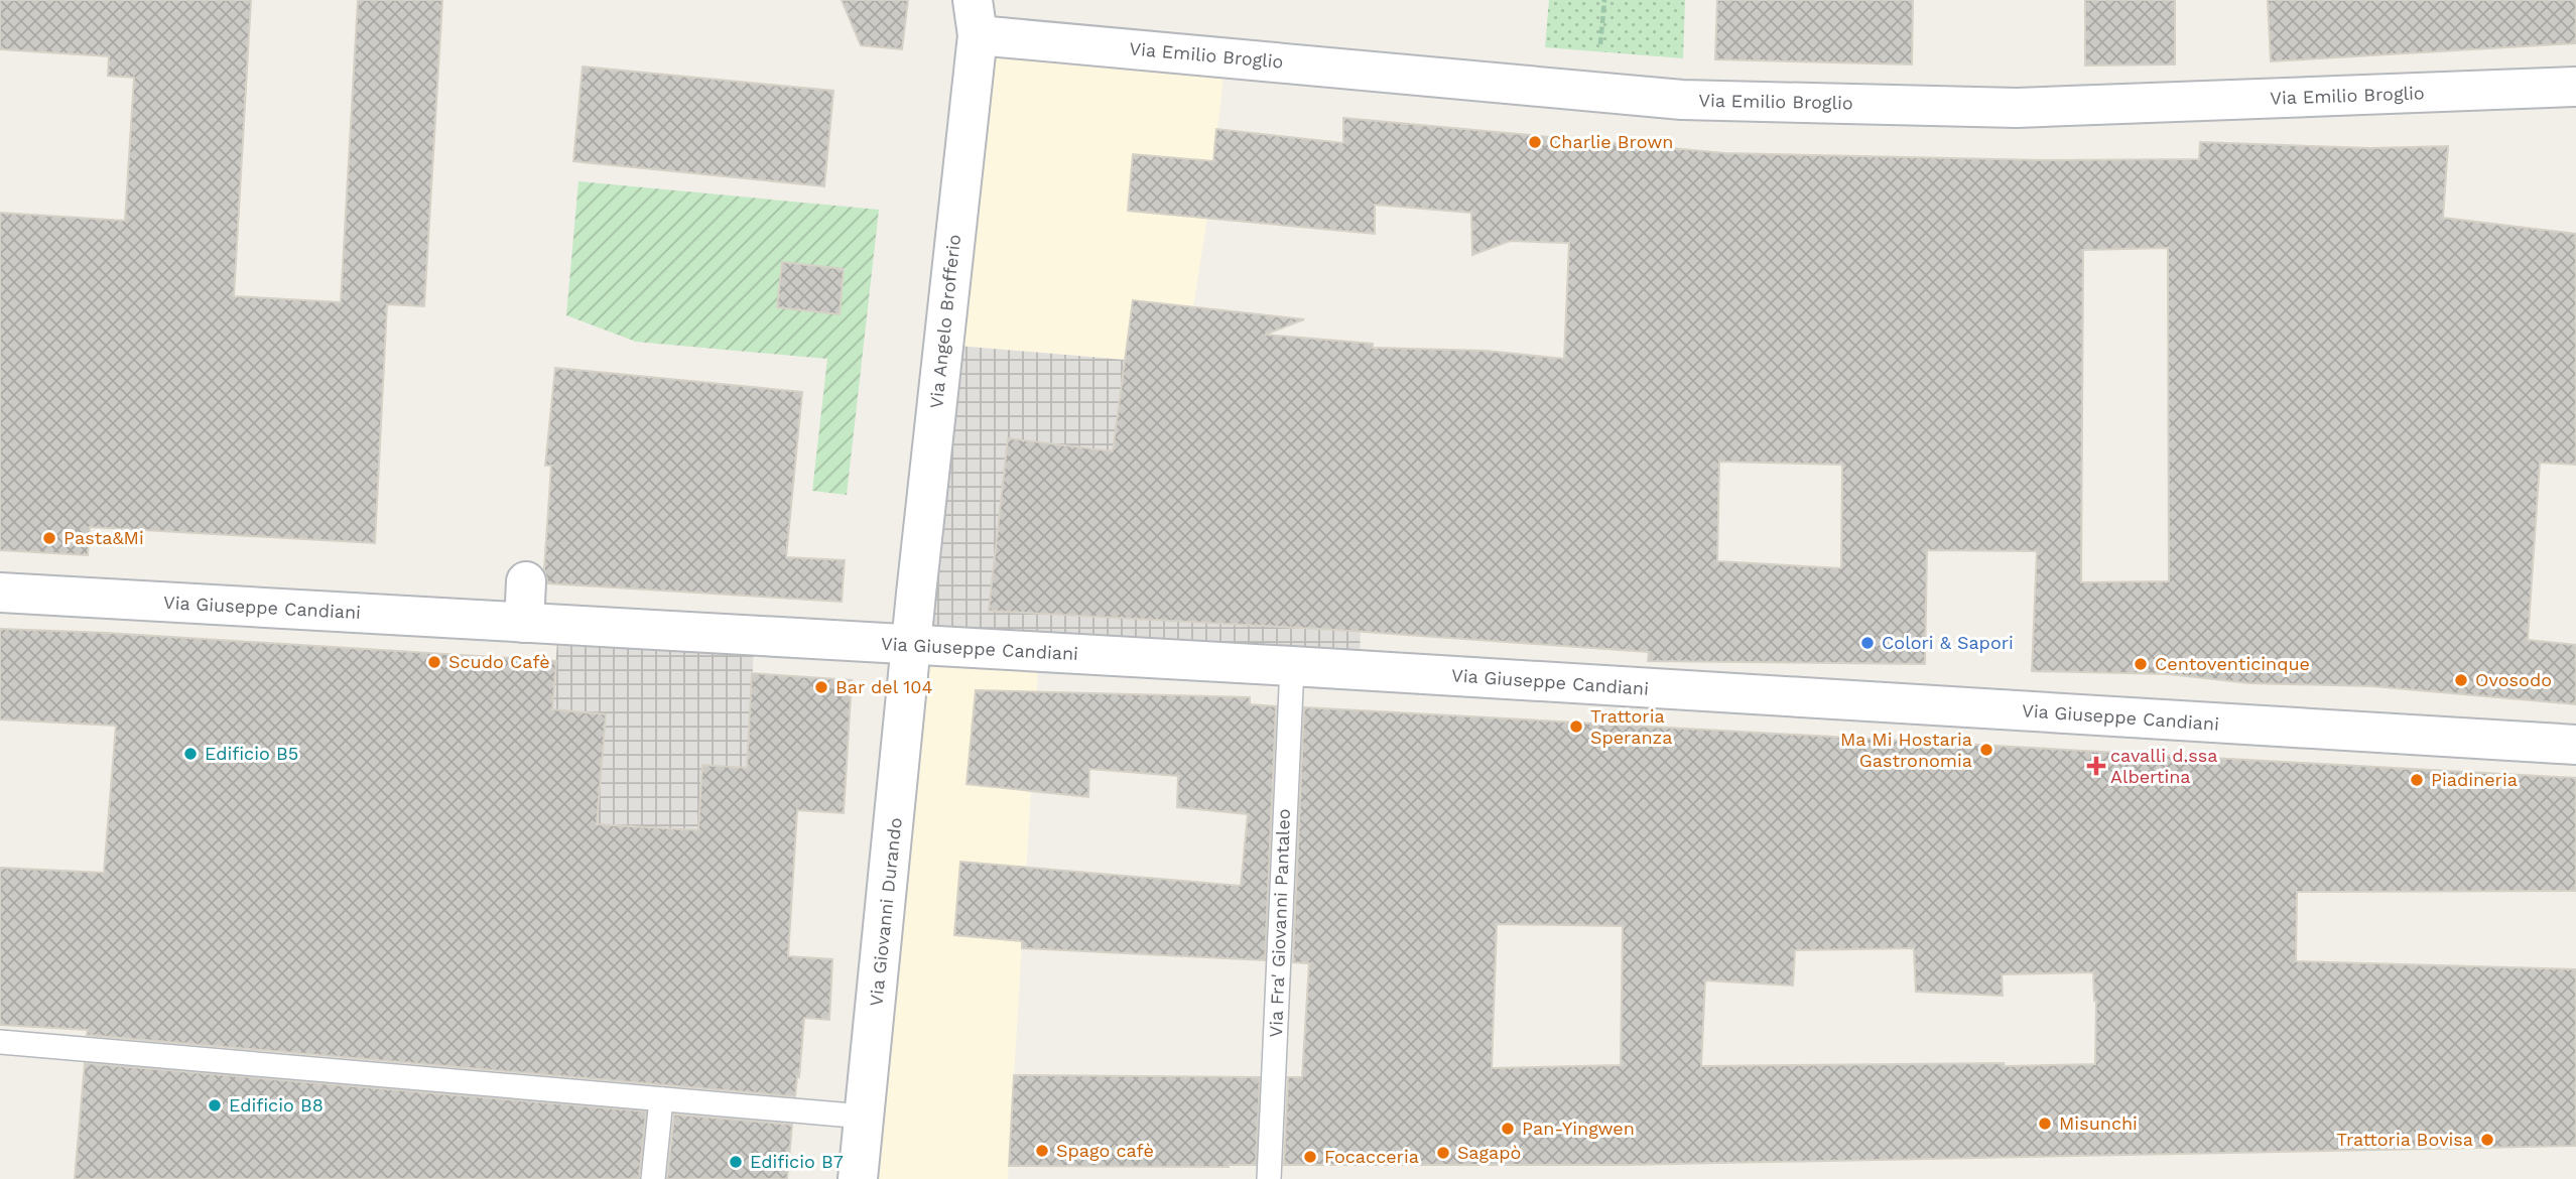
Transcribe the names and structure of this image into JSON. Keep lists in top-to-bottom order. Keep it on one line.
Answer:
{"streets":{"street":["Via Emilio Broglio","Via Angelo Brofferio","Via Giuseppe Candiani","Via Giovanni Durando"],"lane":["Via Fra' Giovanni Pantaleo"]},"crossings":[["Via Emilio Broglio","Via Angelo Brofferio"],["Via Angelo Brofferio","Via Giuseppe Candiani"],["Via Angelo Brofferio","Via Giovanni Durando"],["Via Giuseppe Candiani","Via Giovanni Durando"],["Via Giuseppe Candiani","Via Fra' Giovanni Pantaleo"]],"places":{"other":["Charlie Brown","Pasta&Mi","Colori & Sapori","Scudo Cafè","Centoventicinque","Ovosodo","Bar del 104","Trattoria Speranza","Ma Mi Hostaria Gastronomia","Edificio B5","Piadineria","Edificio B8","Misunchi","Pan-Yingwen","Trattoria Bovisa","Spago cafè","Sagapò","Focacceria","Edificio B7"],"health":["cavalli d.ssa Albertina"]}}
